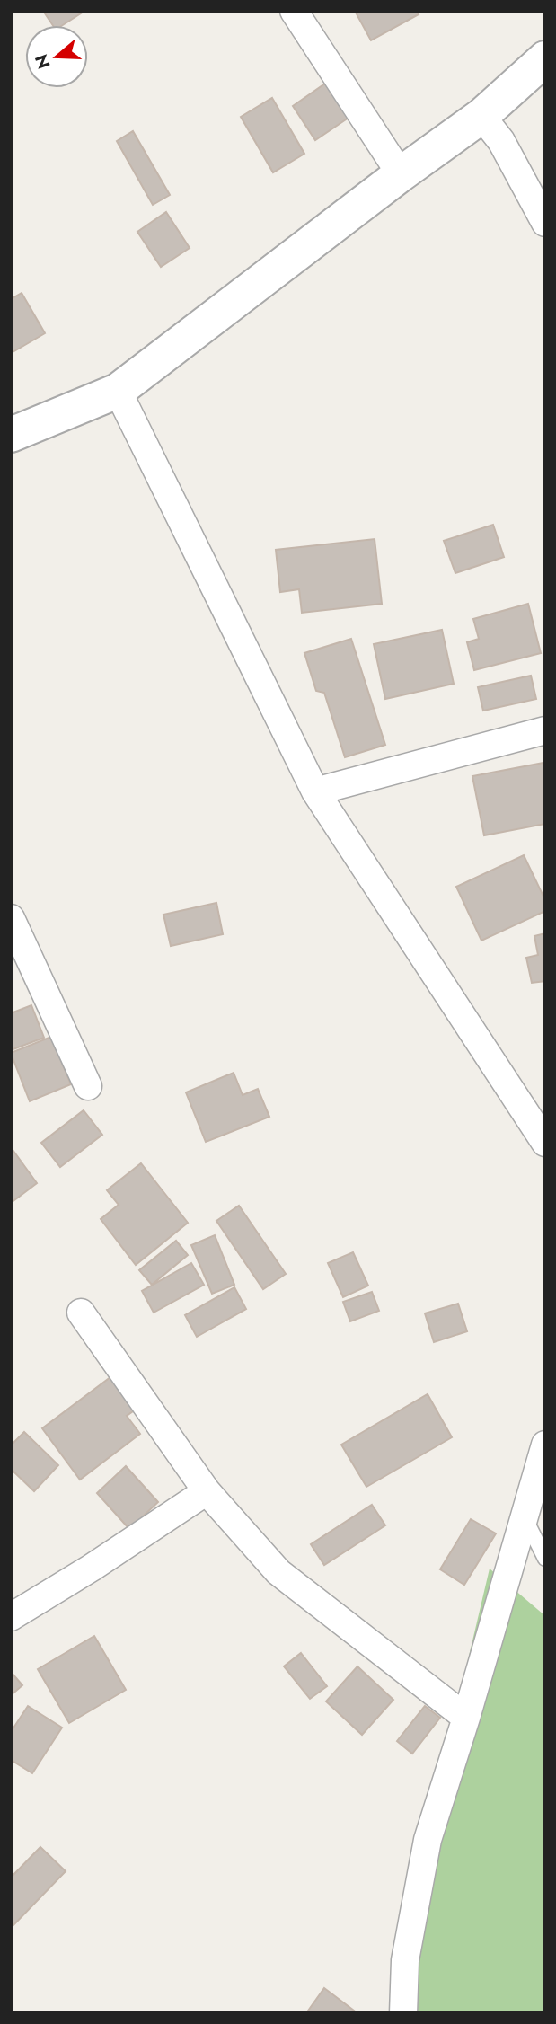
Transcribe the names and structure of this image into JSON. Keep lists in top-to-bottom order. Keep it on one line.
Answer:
{"north":"left"}
